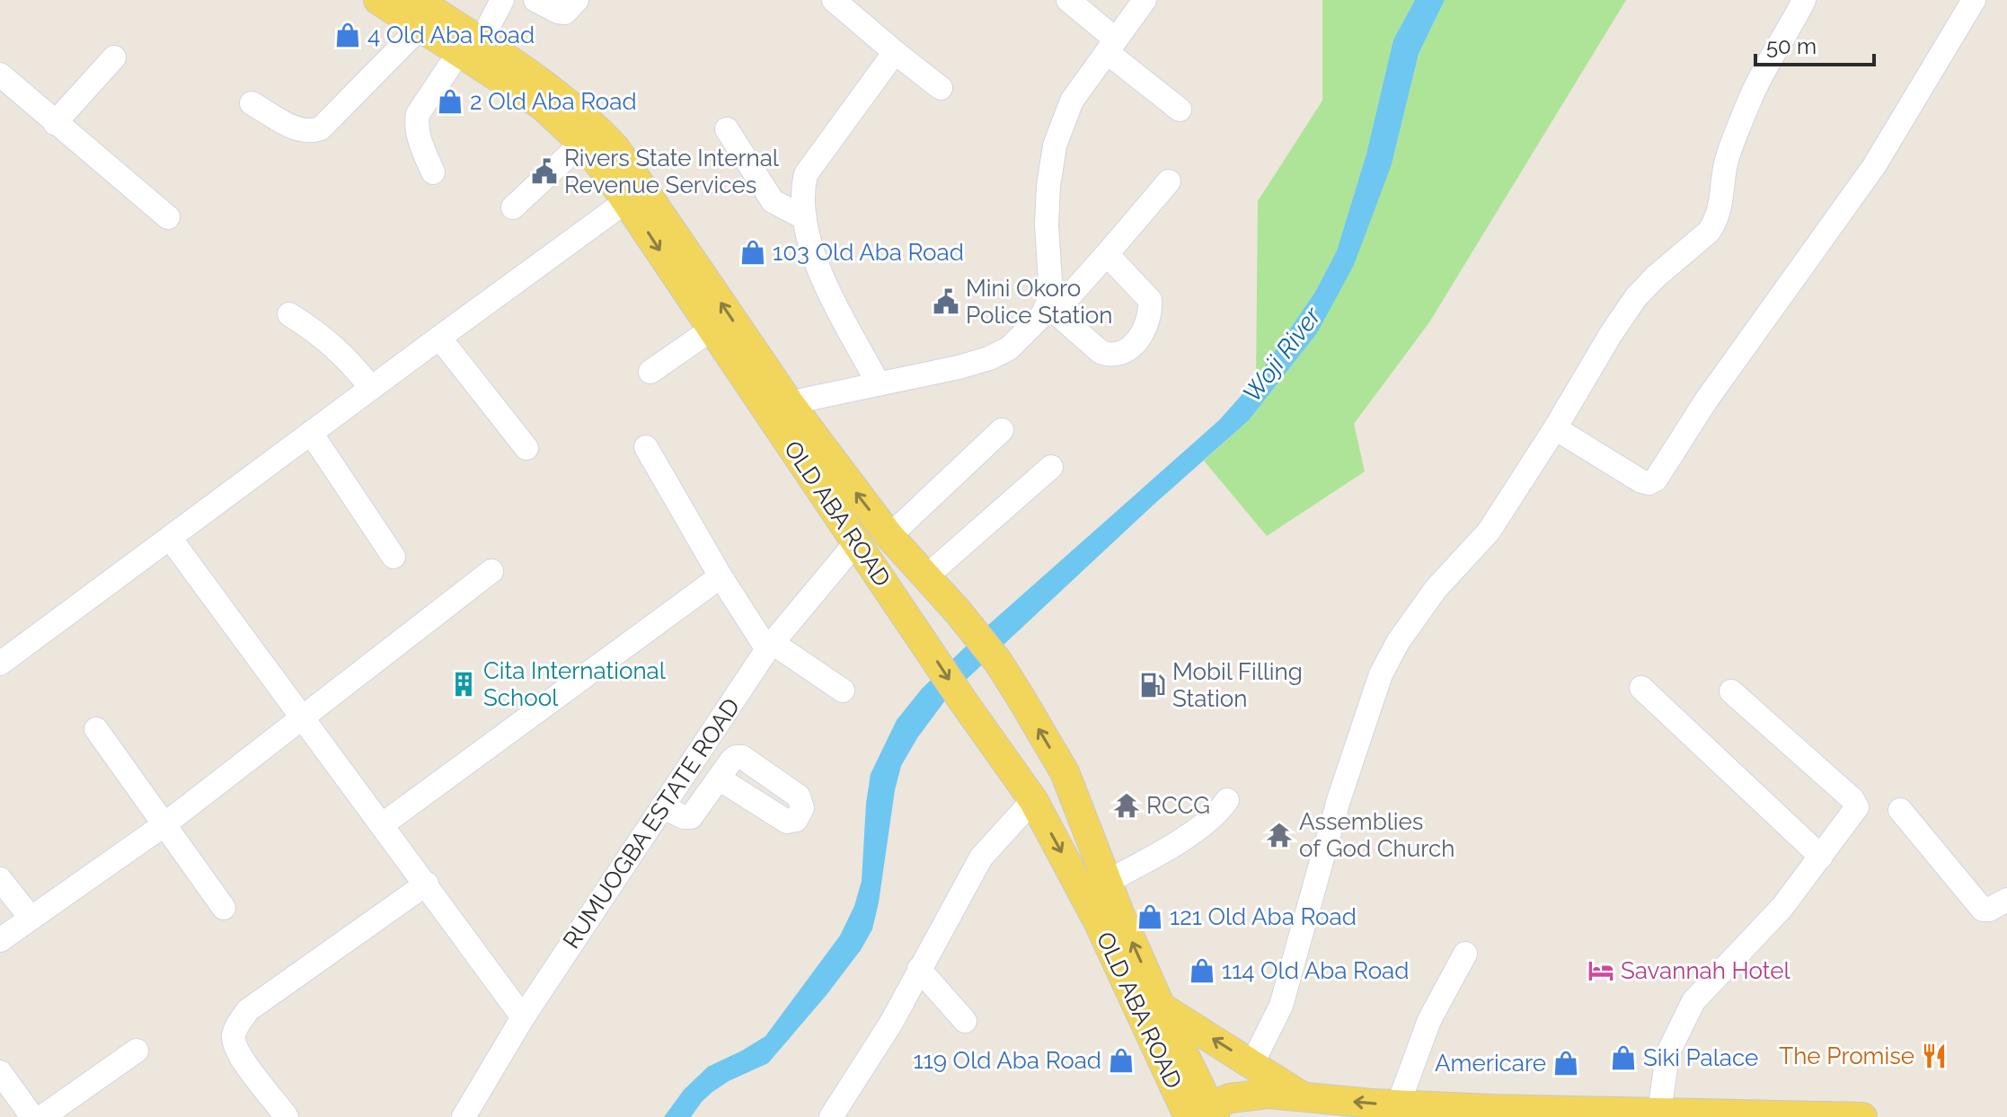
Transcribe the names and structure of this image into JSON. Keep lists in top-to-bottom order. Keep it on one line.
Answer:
{"streets":{"main road":["OLD ABA ROAD"],"street":["RUMUOGBA ESTATE ROAD"]},"crossings":[["OLD ABA ROAD","RUMUOGBA ESTATE ROAD"]],"water":["Woji River"],"places":{"shop":["4 Old Aba Road","2 Old Aba Road","103 Old Aba Road","121 Old Aba Road","114 Old Aba Road","Siki Palace","119 Old Aba Road","Americare"],"public building":["Rivers State Internal Revenue Services","Mini Okoro Police Station"],"building":["Cita International School"],"fuel station":["Mobil Filling Station"],"temple":["RCCG","Assemblies of God Church"],"hotel":["Savannah Hotel"],"restaurant":["The Promise"]},"scale_bar":"50 m"}
